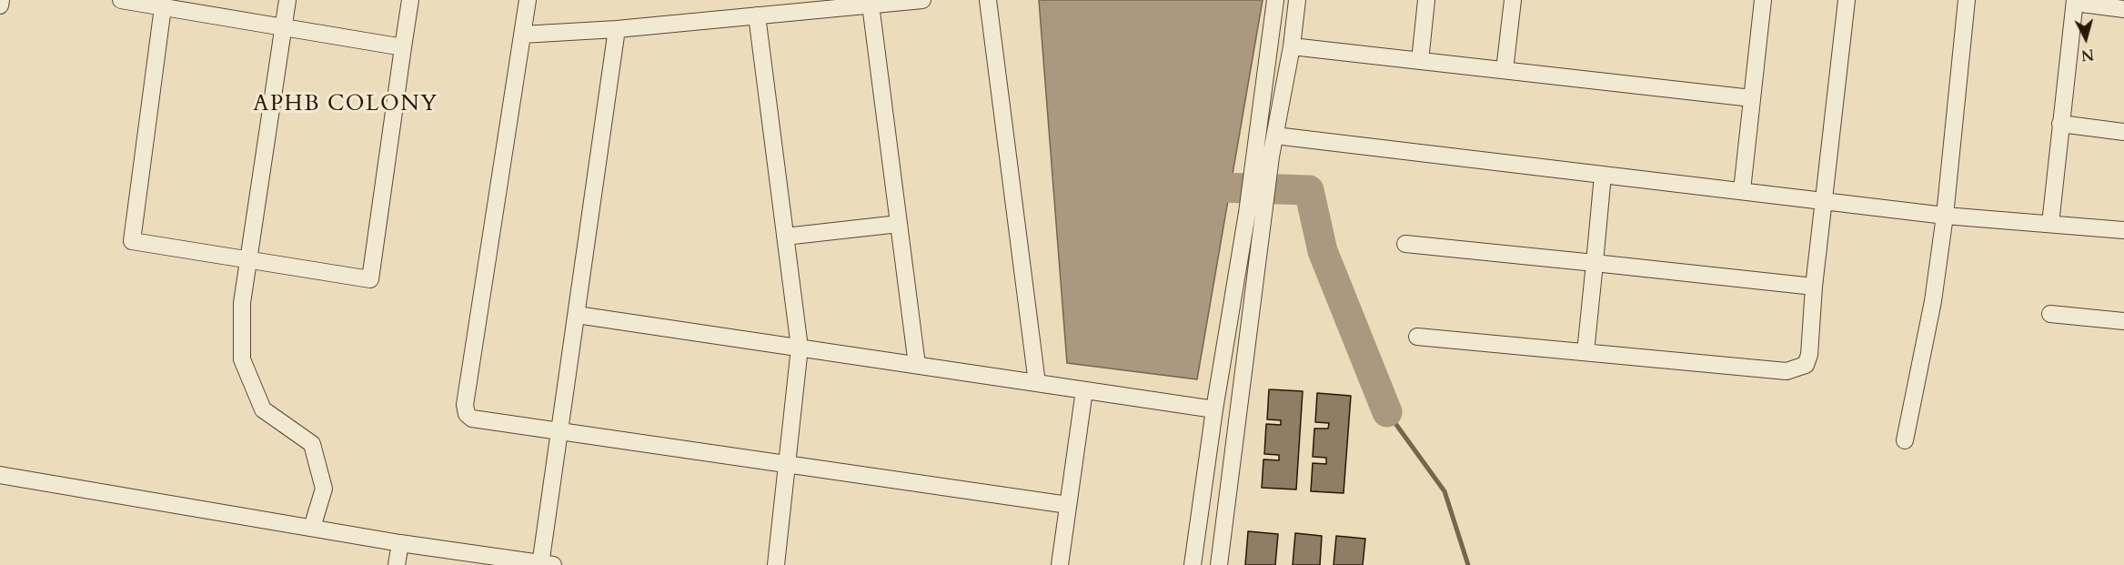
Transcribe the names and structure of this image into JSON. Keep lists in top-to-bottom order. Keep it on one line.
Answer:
{"districts":["APHB COLONY"],"north":"bottom"}
